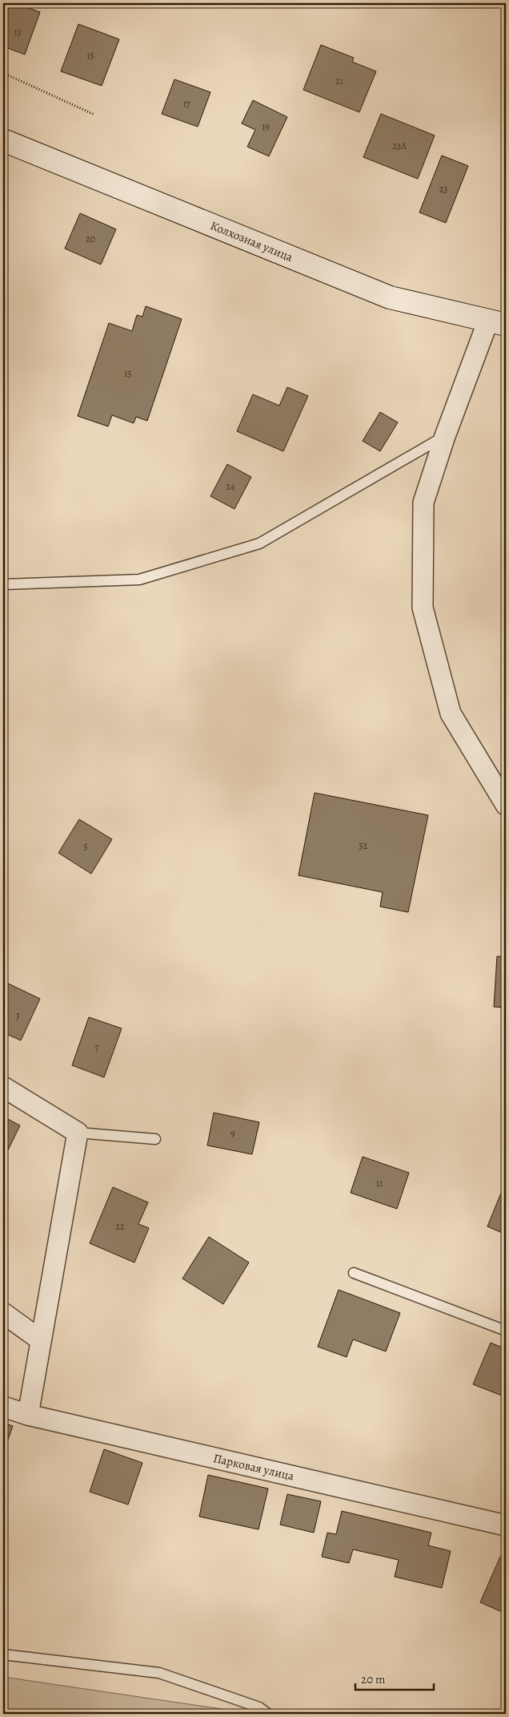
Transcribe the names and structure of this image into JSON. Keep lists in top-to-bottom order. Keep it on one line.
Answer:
{"streets":{"street":["Колхозная улица","Парковая улица"]},"house_numbers":["13","15","21","17","19","23А","23","20","15","24","52","5","3","7","9","11","22"],"scale_bar":"20 m"}
